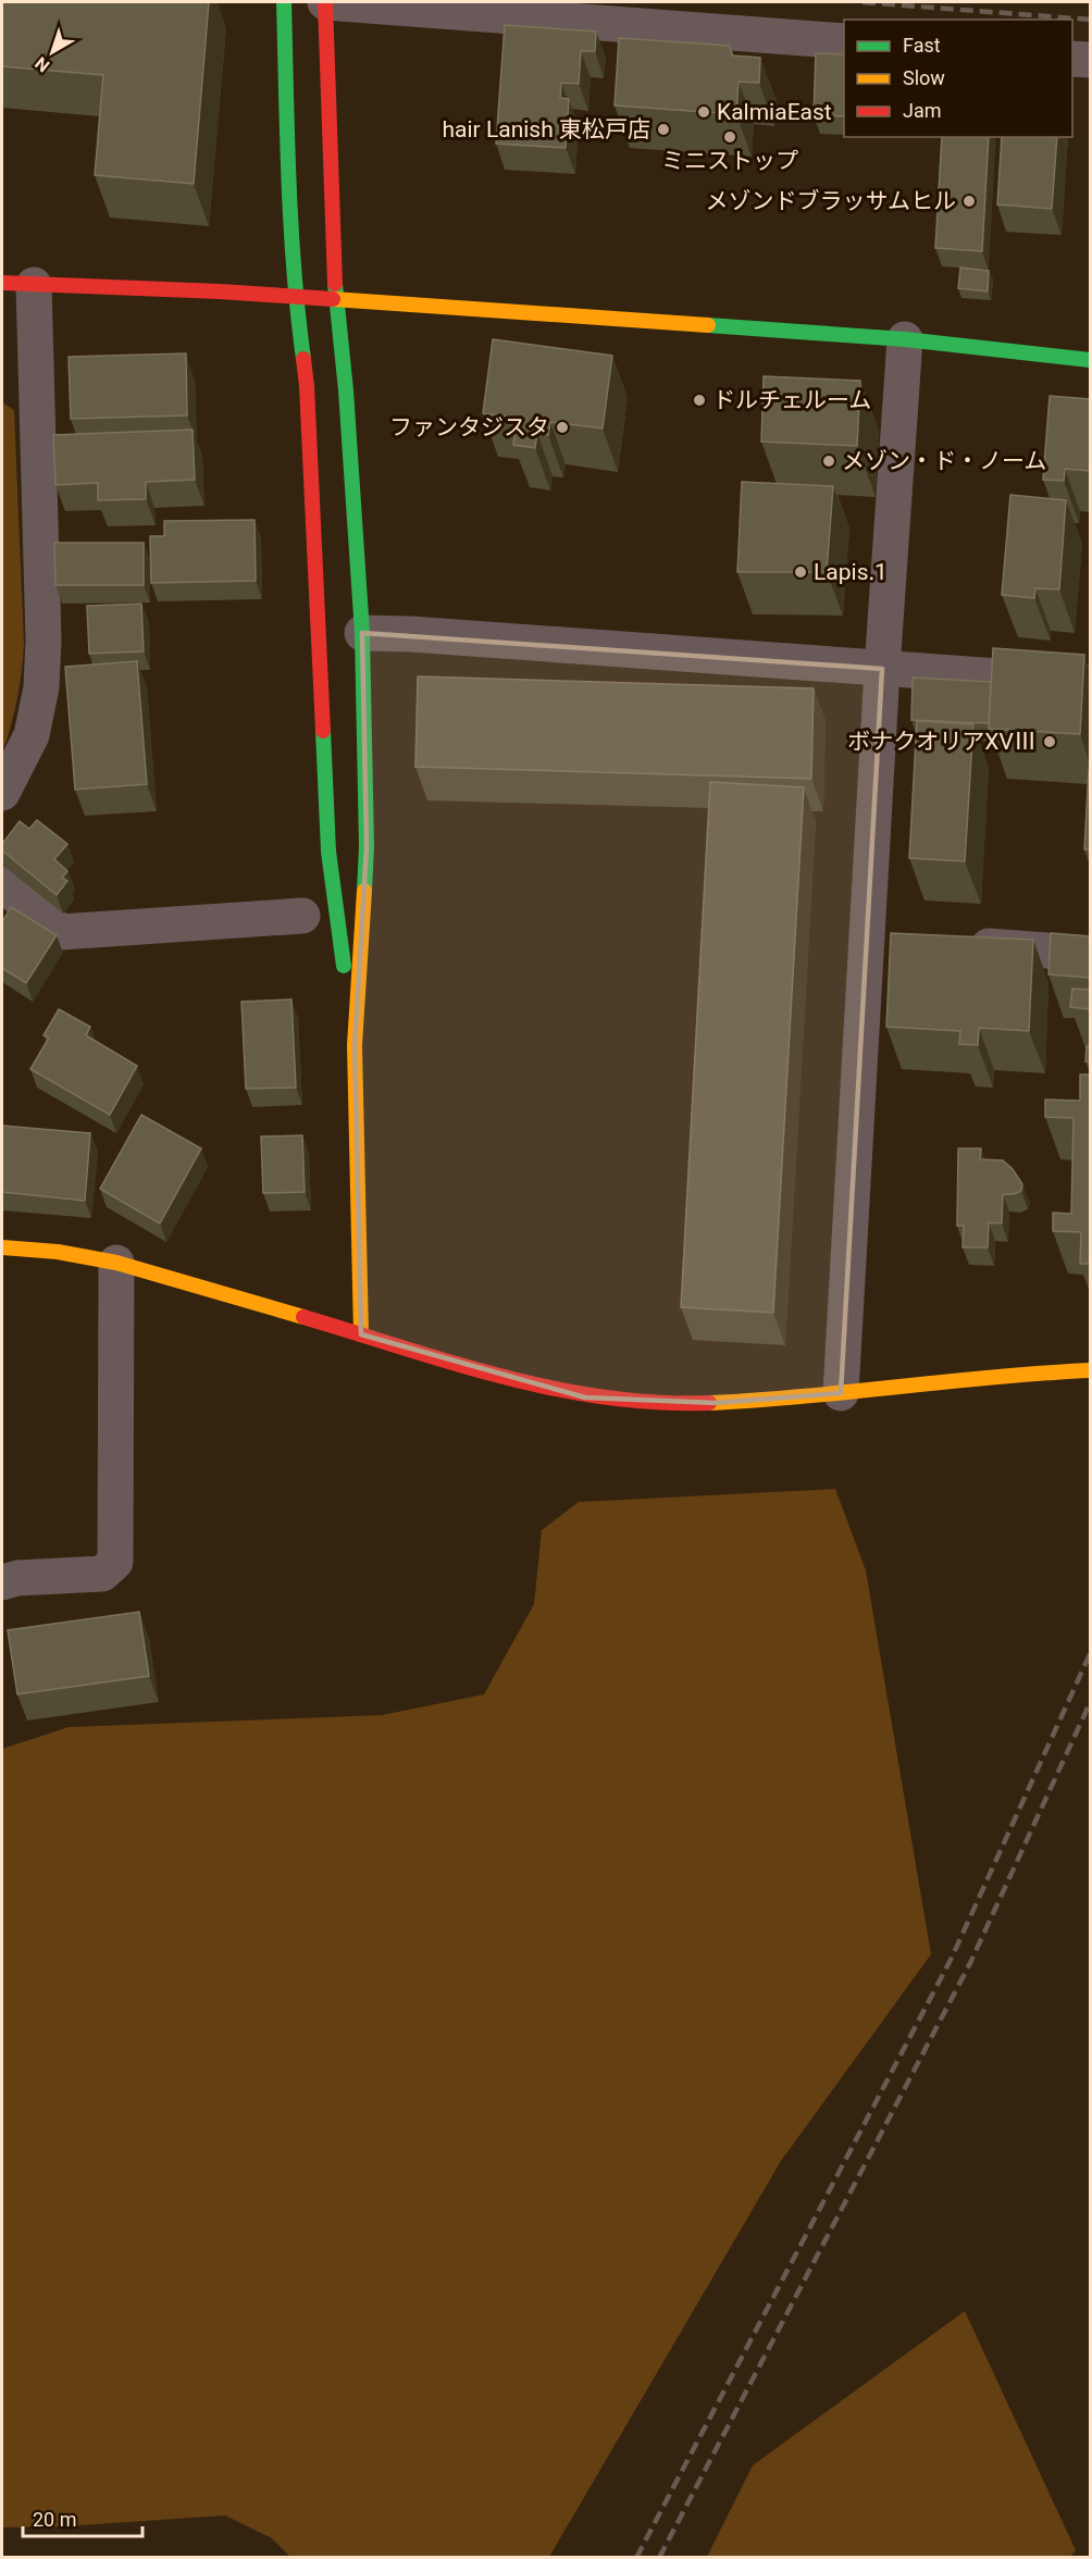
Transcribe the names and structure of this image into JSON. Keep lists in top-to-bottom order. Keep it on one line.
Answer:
{"places":["KalmiaEast","hair Lanish 東松戸店","ミニストップ","メゾンドブラッサムヒル","ドルチェルーム","ファンタジスタ","メゾン・ド・ノーム","Lapis.1","ボナクオリアXVⅢ"],"legend":["Fast","Slow","Jam"],"scale_bar":"20 m","north":"bottom left"}
